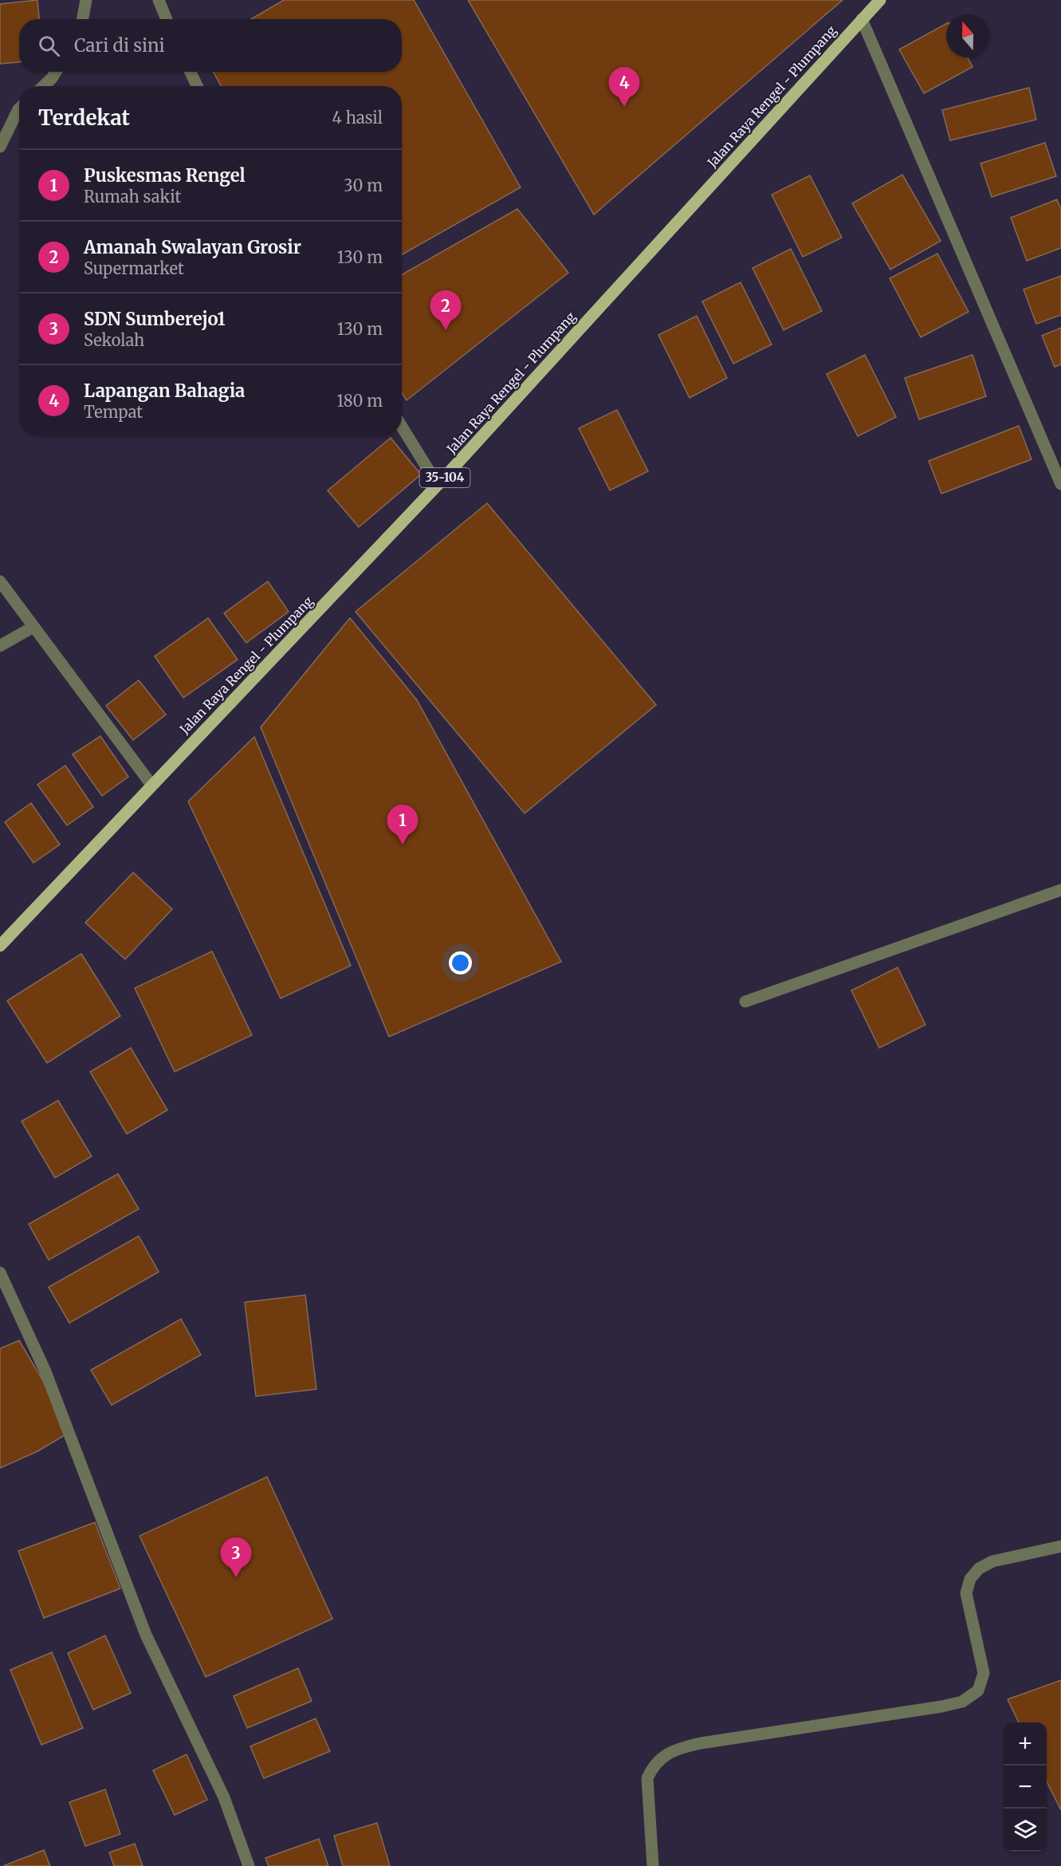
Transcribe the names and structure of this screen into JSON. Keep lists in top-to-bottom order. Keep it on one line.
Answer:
{"streets":{"main road":["Jalan Raya Rengel - Plumpang","35-104"]},"north":"top","page":{"search":"Cari di sini","pins":["4","2","1","3"],"heading":["Terdekat","4 hasil"],"list":[{"mark":"1","name":"Puskesmas Rengel","note":"Rumah sakit","value":"30 m"},{"mark":"2","name":"Amanah Swalayan Grosir","note":"Supermarket","value":"130 m"},{"mark":"3","name":"SDN Sumberejo1","note":"Sekolah","value":"130 m"},{"mark":"4","name":"Lapangan Bahagia","note":"Tempat","value":"180 m"}],"map_buttons":["+","−"]}}
